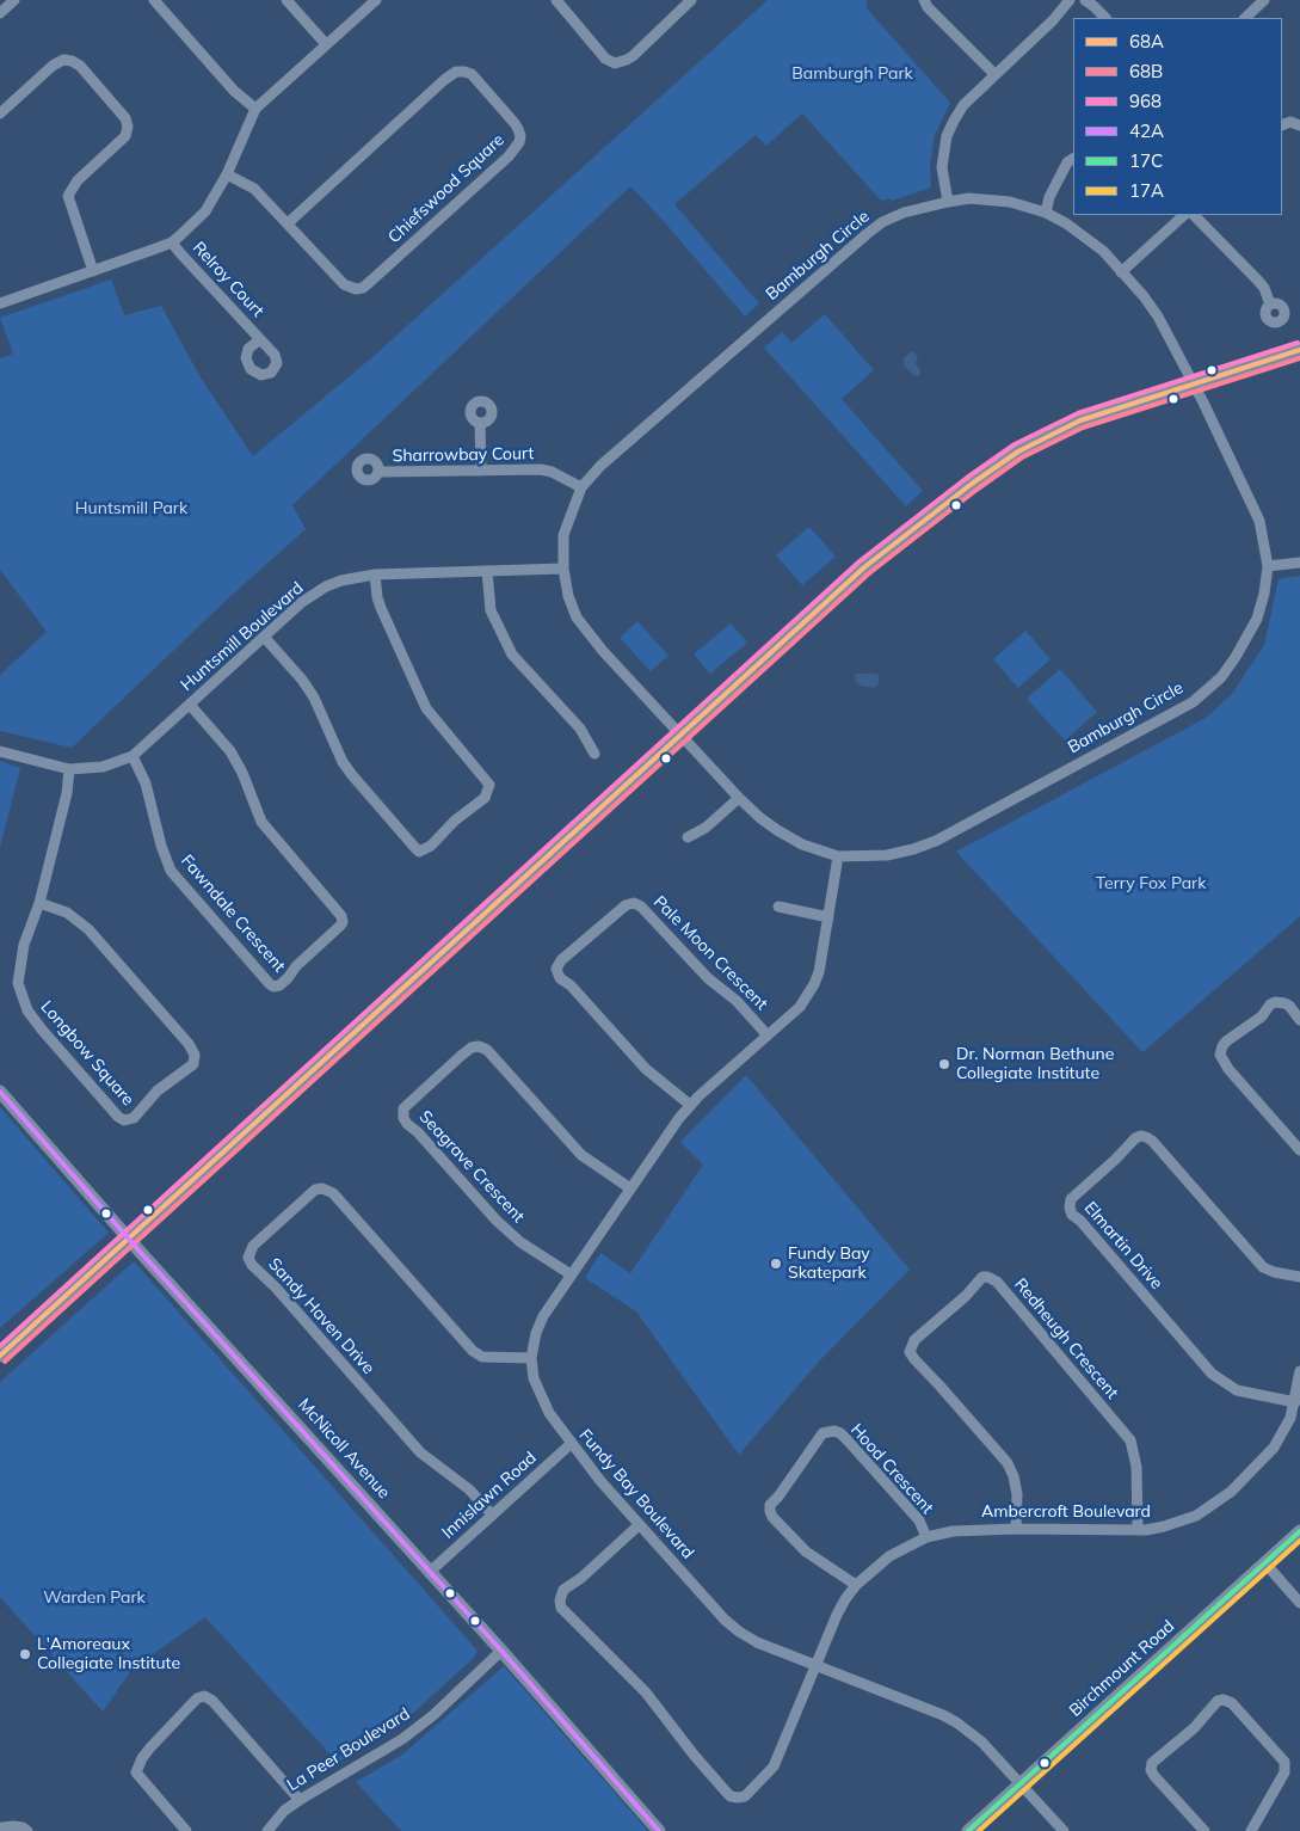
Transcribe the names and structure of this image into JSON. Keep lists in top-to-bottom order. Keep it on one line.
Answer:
{"streets":{"main road":["McNicoll Avenue","Birchmount Road"],"street":["Chiefswood Square","Bamburgh Circle","Relroy Court","Sharrowbay Court","Huntsmill Boulevard","Fawndale Crescent","Pale Moon Crescent","Longbow Square","Seagrave Crescent","Elmartin Drive","Sandy Haven Drive","Redheugh Crescent","Hood Crescent","Fundy Bay Boulevard","Innislawn Road","Ambercroft Boulevard","La Peer Boulevard"]},"crossings":[["Bamburgh Circle","Sharrowbay Court"],["Bamburgh Circle","Huntsmill Boulevard"],["Bamburgh Circle","Fundy Bay Boulevard"],["Huntsmill Boulevard","Fawndale Crescent"],["Huntsmill Boulevard","Longbow Square"],["Pale Moon Crescent","Fundy Bay Boulevard"],["Seagrave Crescent","Fundy Bay Boulevard"],["Elmartin Drive","Ambercroft Boulevard"],["Sandy Haven Drive","Fundy Bay Boulevard"],["Sandy Haven Drive","Innislawn Road"],["Redheugh Crescent","Ambercroft Boulevard"],["McNicoll Avenue","Innislawn Road"],["McNicoll Avenue","La Peer Boulevard"],["Hood Crescent","Ambercroft Boulevard"],["Fundy Bay Boulevard","Innislawn Road"],["Fundy Bay Boulevard","Ambercroft Boulevard"],["Fundy Bay Boulevard","Birchmount Road"]],"parks":["Bamburgh Park","Huntsmill Park","Terry Fox Park","Warden Park"],"places":["Dr. Norman Bethune Collegiate Institute","Fundy Bay Skatepark","L'Amoreaux Collegiate Institute"],"lines":["transit line 968","transit line 68A","transit line 68B","transit line 42A","transit line 17C","transit line 17A"],"legend":["68A","68B","968","42A","17C","17A"]}
